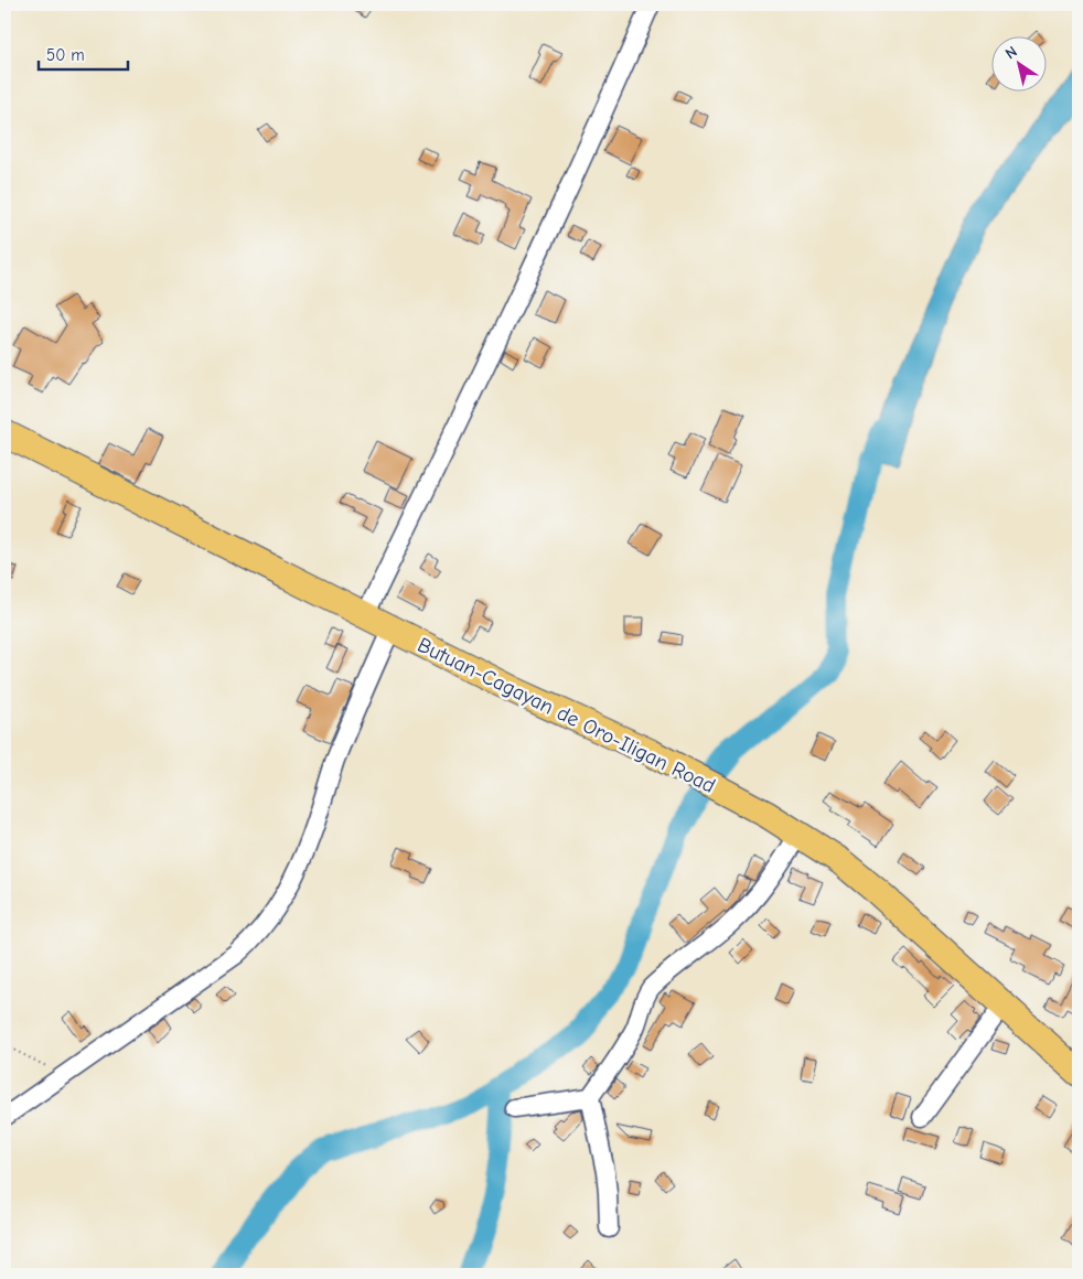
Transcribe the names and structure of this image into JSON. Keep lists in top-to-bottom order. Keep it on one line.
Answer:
{"streets":{"highway":["Butuan-Cagayan de Oro-Iligan Road"]},"scale_bar":"50 m","north":"top left"}
